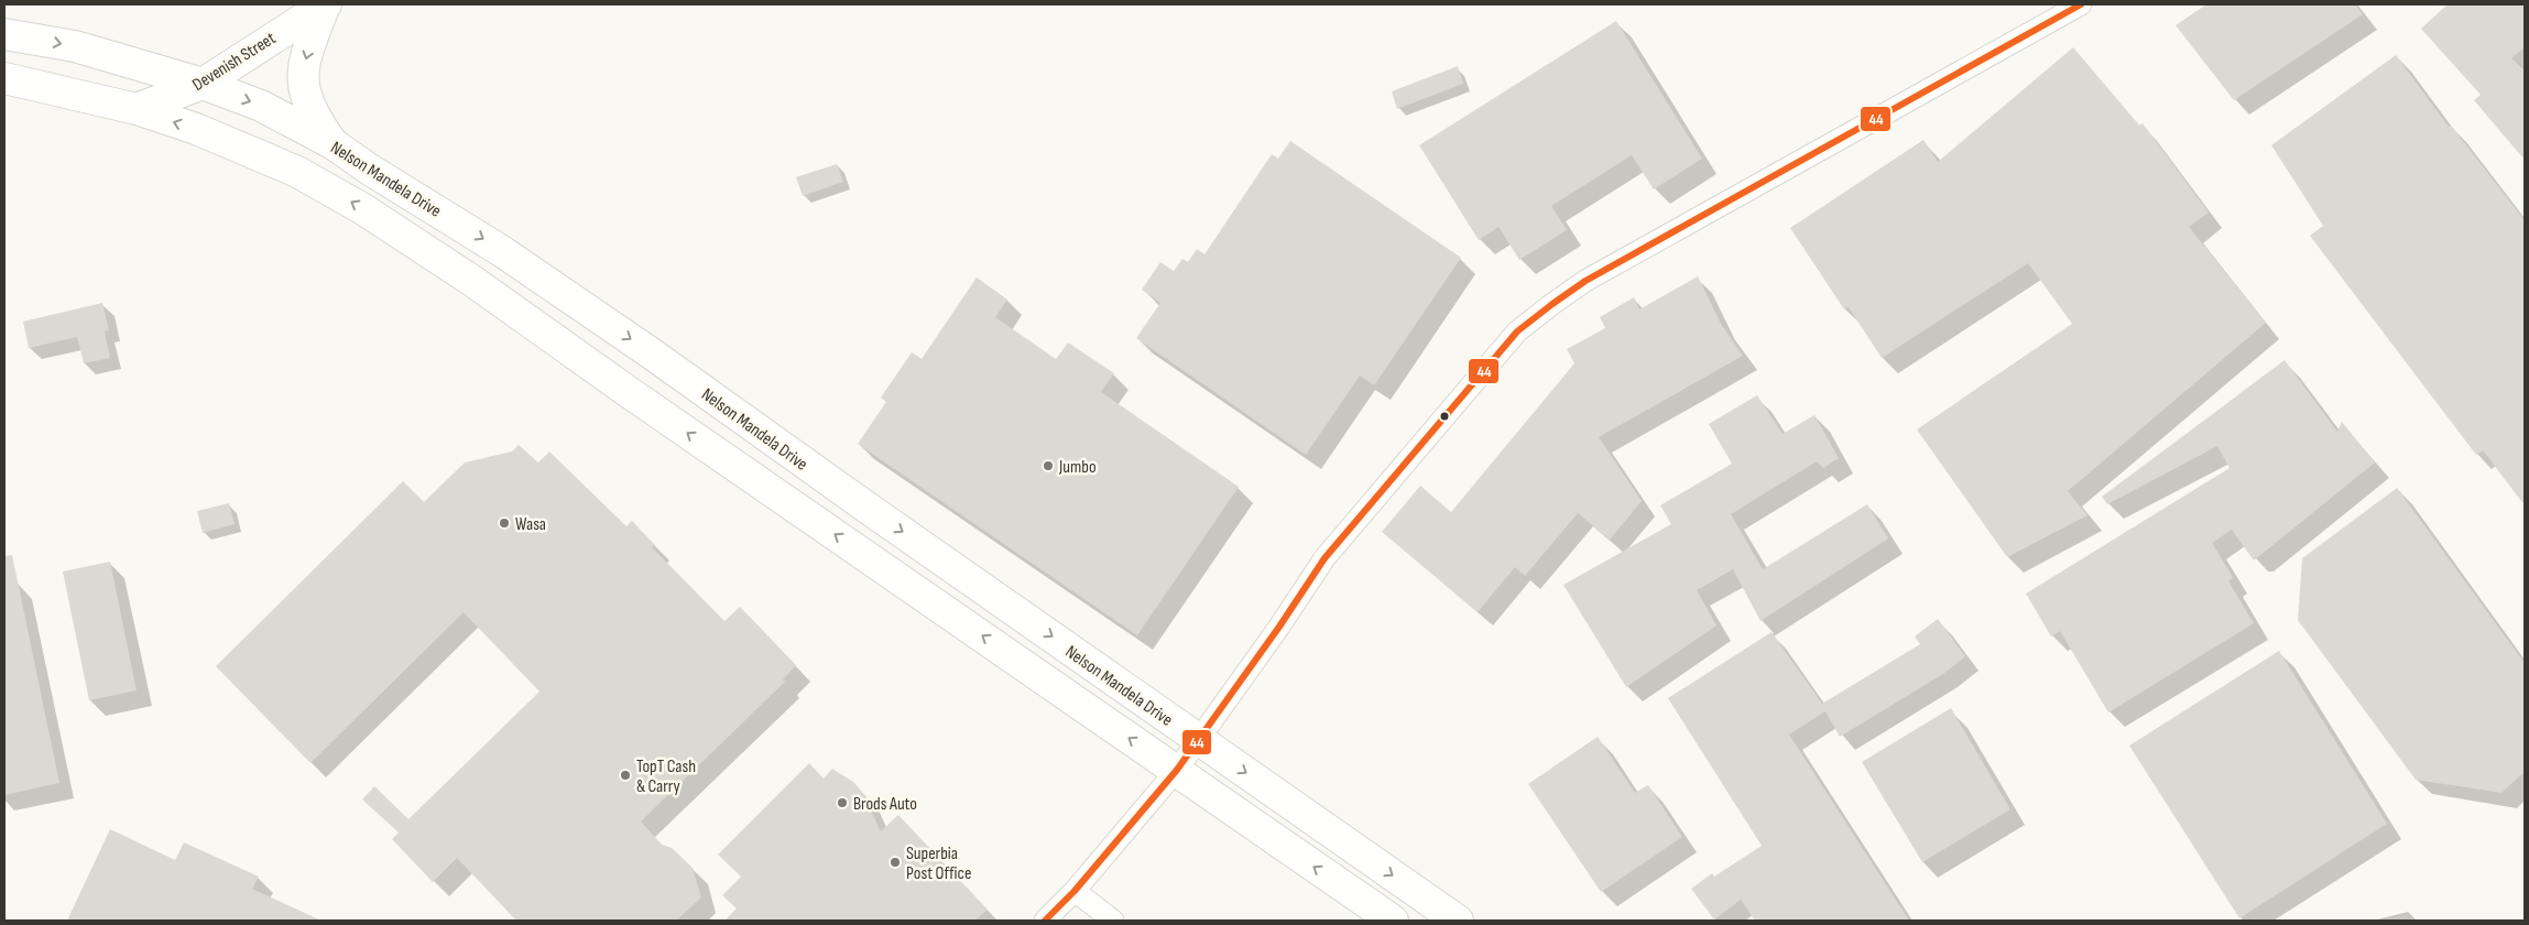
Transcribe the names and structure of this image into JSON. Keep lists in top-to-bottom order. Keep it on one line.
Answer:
{"streets":{"main road":["Devenish Street","Nelson Mandela Drive"]},"crossings":[["Devenish Street","Nelson Mandela Drive"]],"places":["Jumbo","Wasa","TopT Cash & Carry","Brods Auto","Superbia Post Office"],"lines":["transit line 44"]}
